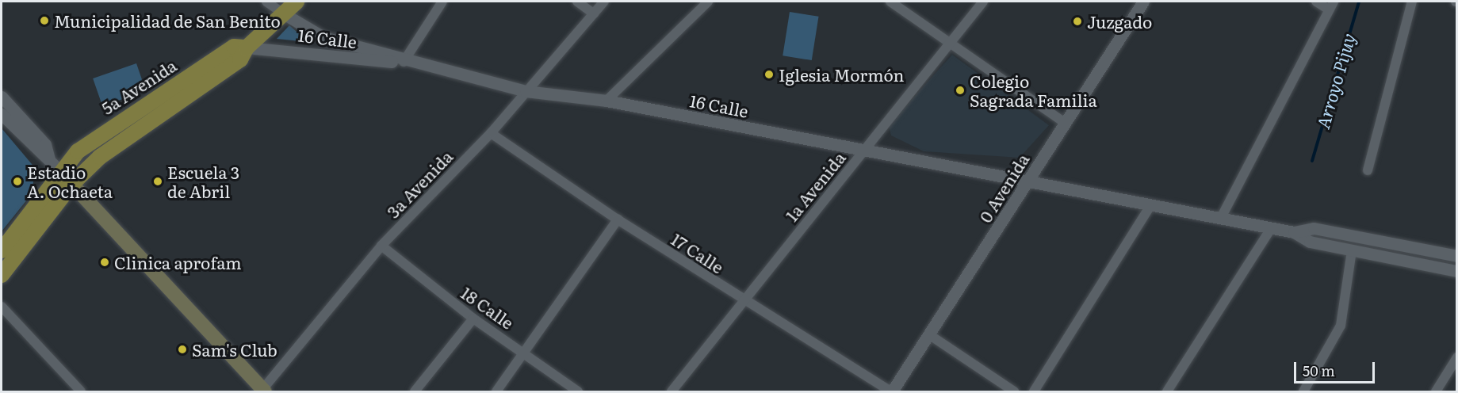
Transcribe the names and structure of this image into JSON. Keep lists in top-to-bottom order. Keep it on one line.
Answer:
{"streets":{"main road":["5a Avenida"],"street":["16 Calle","3a Avenida","1a Avenida","0 Avenida","17 Calle","18 Calle"]},"crossings":[["16 Calle","5a Avenida"],["16 Calle","3a Avenida"],["16 Calle","1a Avenida"],["16 Calle","0 Avenida"],["3a Avenida","17 Calle"],["3a Avenida","18 Calle"],["1a Avenida","17 Calle"],["0 Avenida","17 Calle"]],"water":["Arroyo Pijuy"],"places":["Municipalidad de San Benito","Juzgado","Iglesia Mormón","Colegio Sagrada Familia","Estadio A. Ochaeta","Escuela 3 de Abril","Clinica aprofam","Sam's Club"],"scale_bar":"50 m"}
